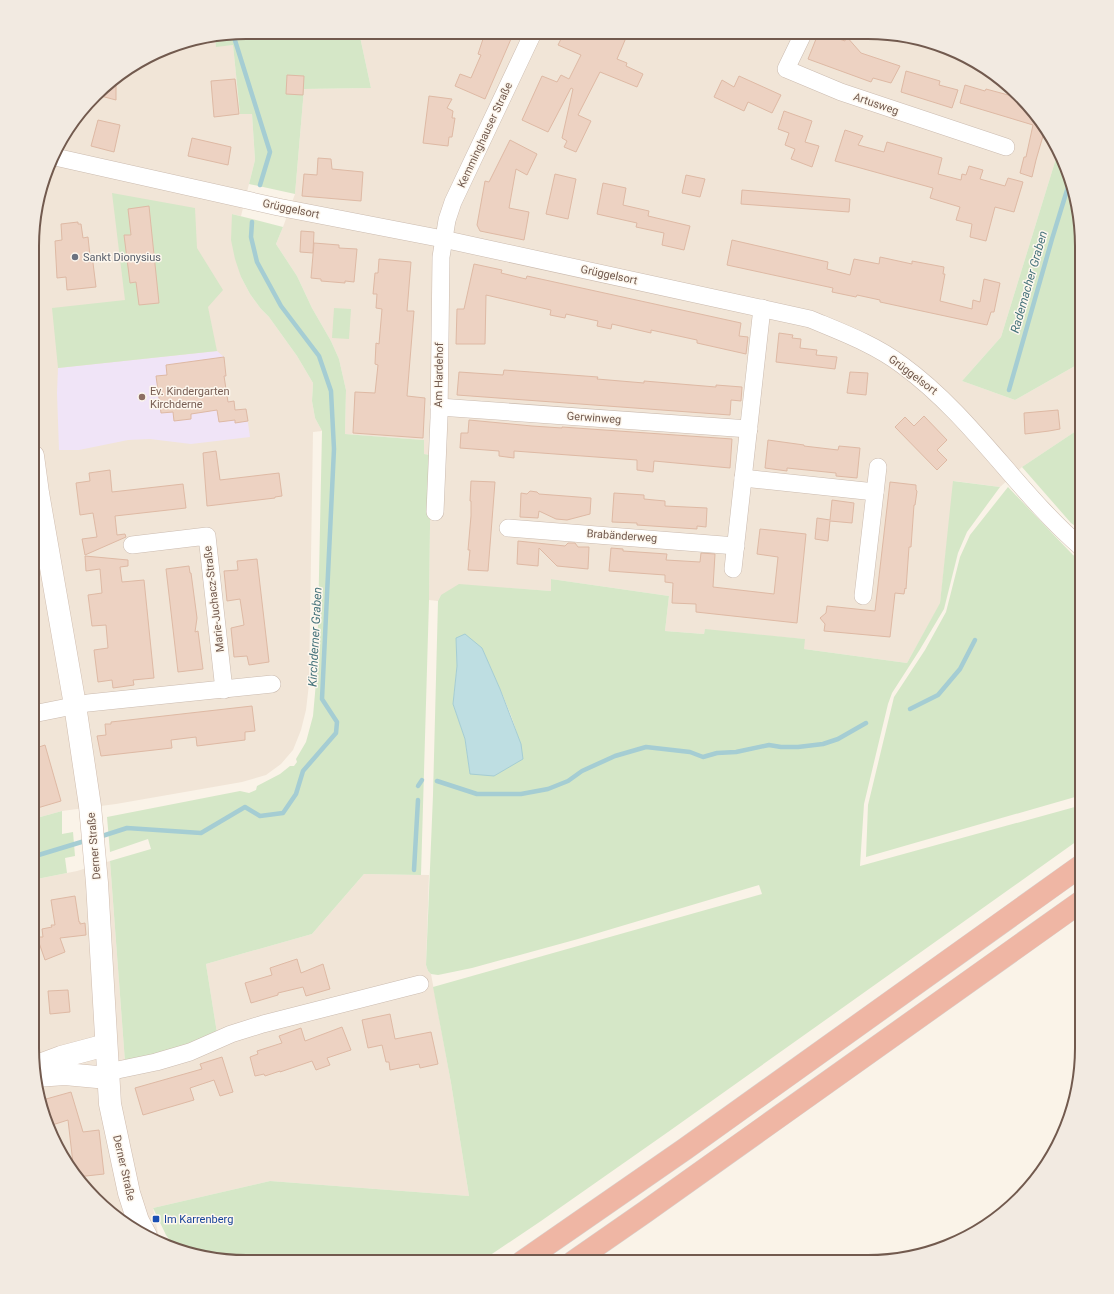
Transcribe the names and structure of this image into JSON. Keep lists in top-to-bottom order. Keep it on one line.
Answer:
{"streets":{"main road":["Derner Straße"],"street":["Artusweg","Kemminghauser Straße","Grüggelsort","Am Hardehof","Gerwinweg","Brabänderweg","Marie-Juchacz-Straße"]},"crossings":[["Kemminghauser Straße","Grüggelsort"],["Kemminghauser Straße","Am Hardehof"],["Grüggelsort","Am Hardehof"],["Am Hardehof","Gerwinweg"]],"water":["Rademacher Graben","Kirchderner Graben"],"places":{"other":["Sankt Dionysius","Ev. Kindergarten Kirchderne"],"transit":["Im Karrenberg"]}}
